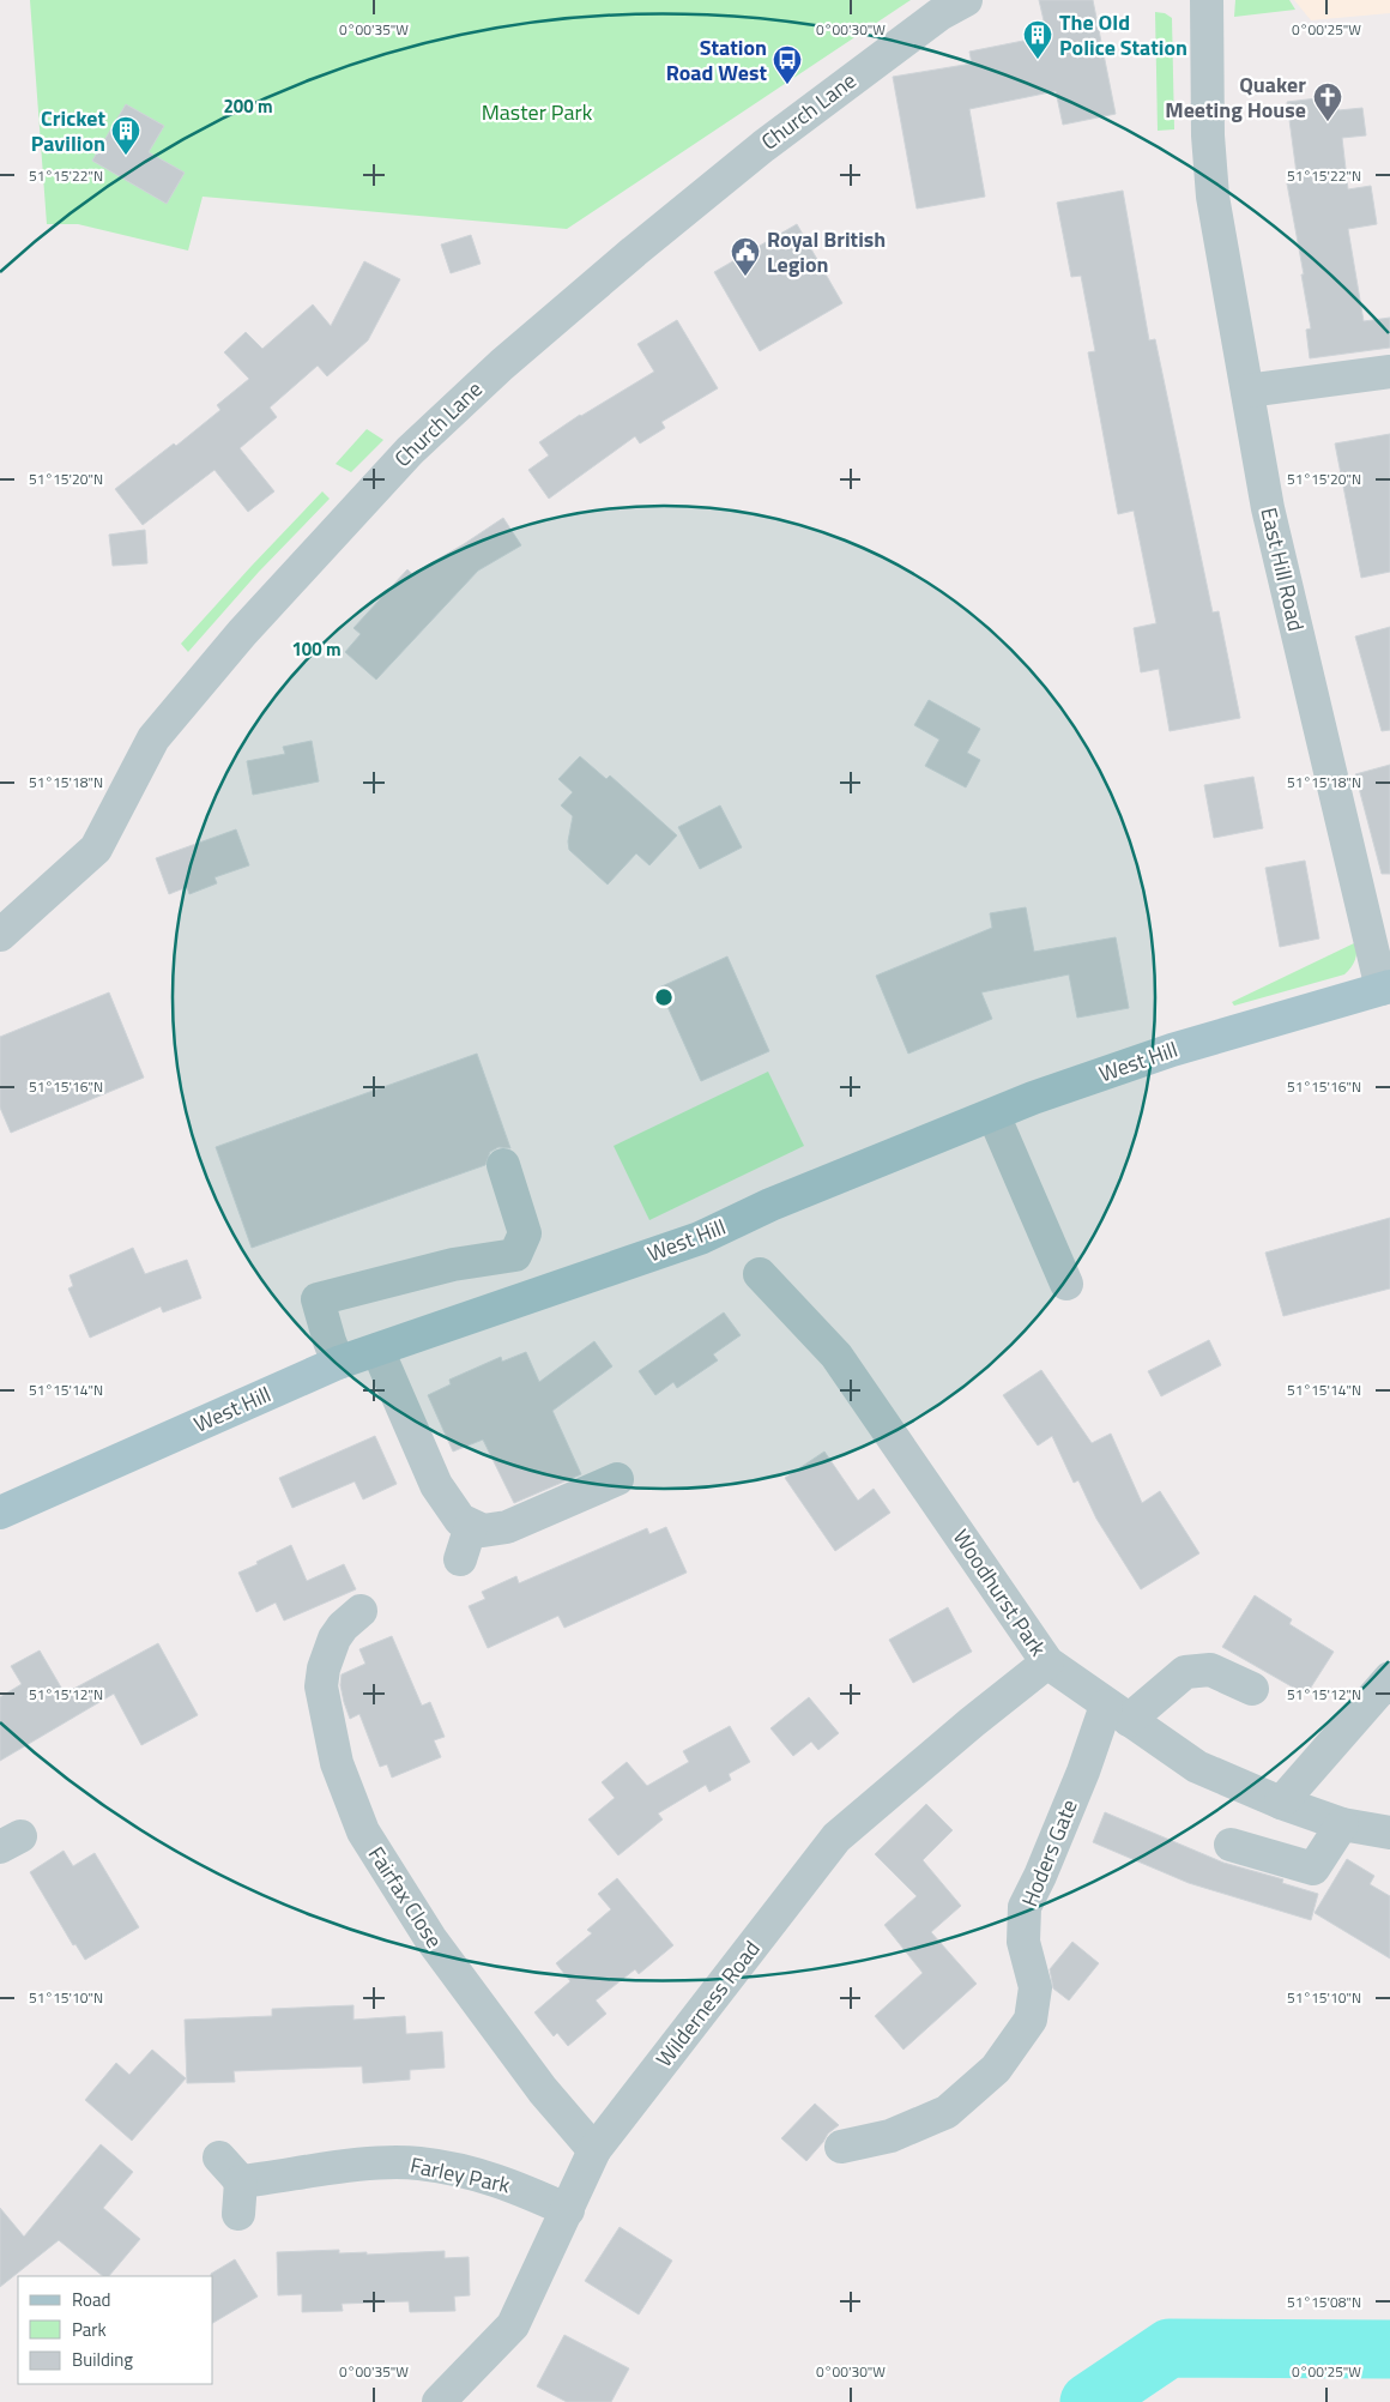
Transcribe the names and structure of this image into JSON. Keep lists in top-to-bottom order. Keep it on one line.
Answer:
{"streets":{"main road":["West Hill"],"street":["Church Lane","East Hill Road","Woodhurst Park","Hoders Gate","Fairfax Close","Wilderness Road","Farley Park"]},"crossings":[["East Hill Road","West Hill"],["Woodhurst Park","Hoders Gate"],["Woodhurst Park","Wilderness Road"],["Fairfax Close","Wilderness Road"],["Wilderness Road","Farley Park"]],"parks":["Master Park"],"places":{"building":["The Old Police Station","Cricket Pavilion"],"bus stop":["Station Road West"],"church":["Quaker Meeting House"],"public building":["Royal British Legion"]},"legend":["Road","Park","Building"],"coordinates":["0°00'35\"W","0°00'30\"W","0°00'25\"W","51°15'22\"N","51°15'20\"N","51°15'18\"N","51°15'16\"N","51°15'14\"N","51°15'12\"N","51°15'10\"N","51°15'08\"N"],"rings":["200 m","100 m"]}
